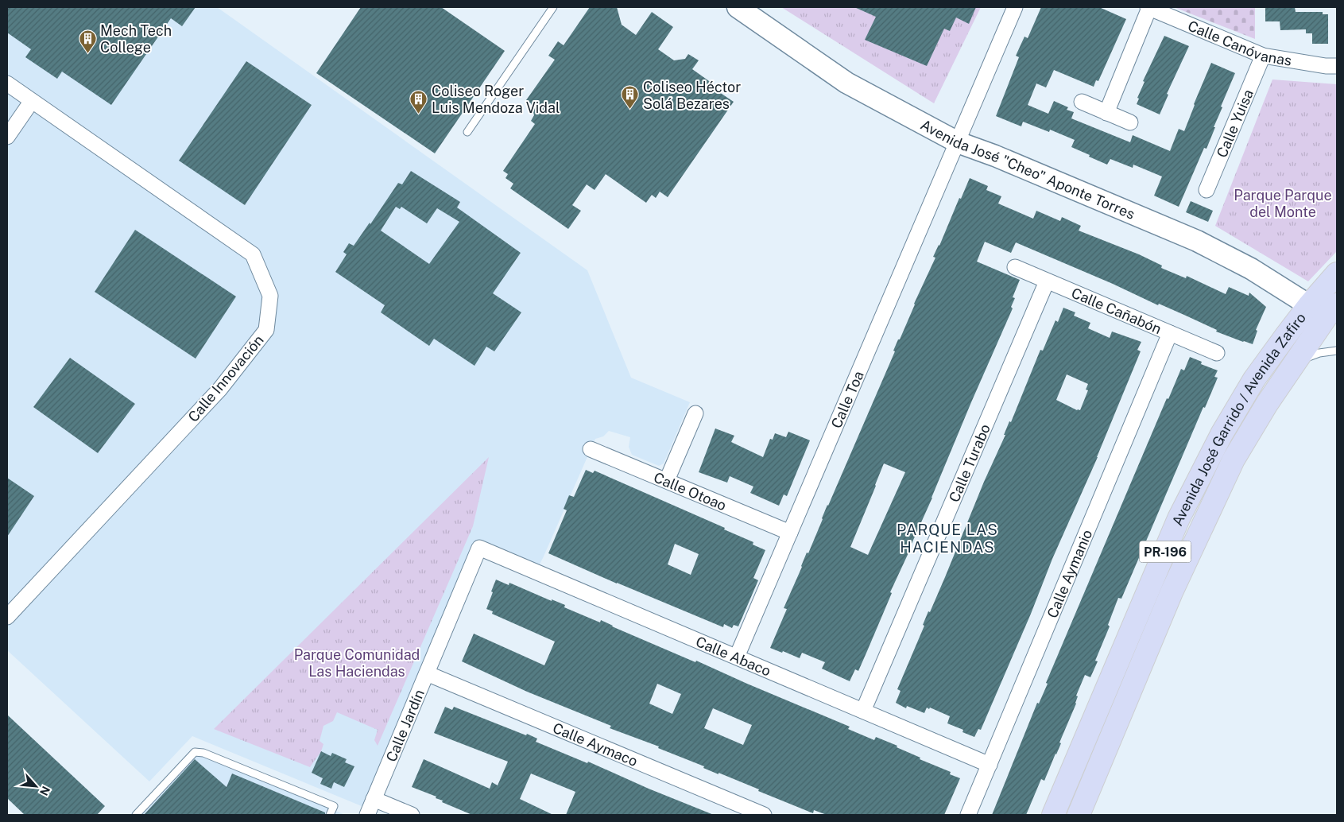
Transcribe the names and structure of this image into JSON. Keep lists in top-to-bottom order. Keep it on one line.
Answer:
{"streets":{"main road":["Avenida José Garrido / Avenida Zafiro","PR-196"],"street":["Calle Canóvanas","Calle Yuisa","Avenida José \"Cheo\" Aponte Torres","Calle Cañabón","Calle Innovación","Calle Toa","Calle Turabo","Calle Otoao","Calle Aymanio","Calle Abaco","Calle Jardín","Calle Aymaco"]},"crossings":[["Calle Canóvanas","Calle Yuisa"],["Avenida José \"Cheo\" Aponte Torres","Calle Toa"],["Avenida José \"Cheo\" Aponte Torres","Avenida José Garrido / Avenida Zafiro"],["Calle Cañabón","Calle Turabo"],["Calle Cañabón","Calle Aymanio"],["Calle Toa","Calle Otoao"],["Calle Toa","Calle Abaco"],["Calle Turabo","Calle Abaco"],["Calle Aymanio","Calle Abaco"],["Calle Abaco","Calle Jardín"],["Calle Jardín","Calle Aymaco"]],"districts":["PARQUE LAS HACIENDAS"],"parks":["Parque Parque del Monte","Parque Comunidad Las Haciendas"],"places":{"building":["Mech Tech College","Coliseo Héctor Solá Bezares","Coliseo Roger Luis Mendoza Vidal"]},"north":"bottom right"}
